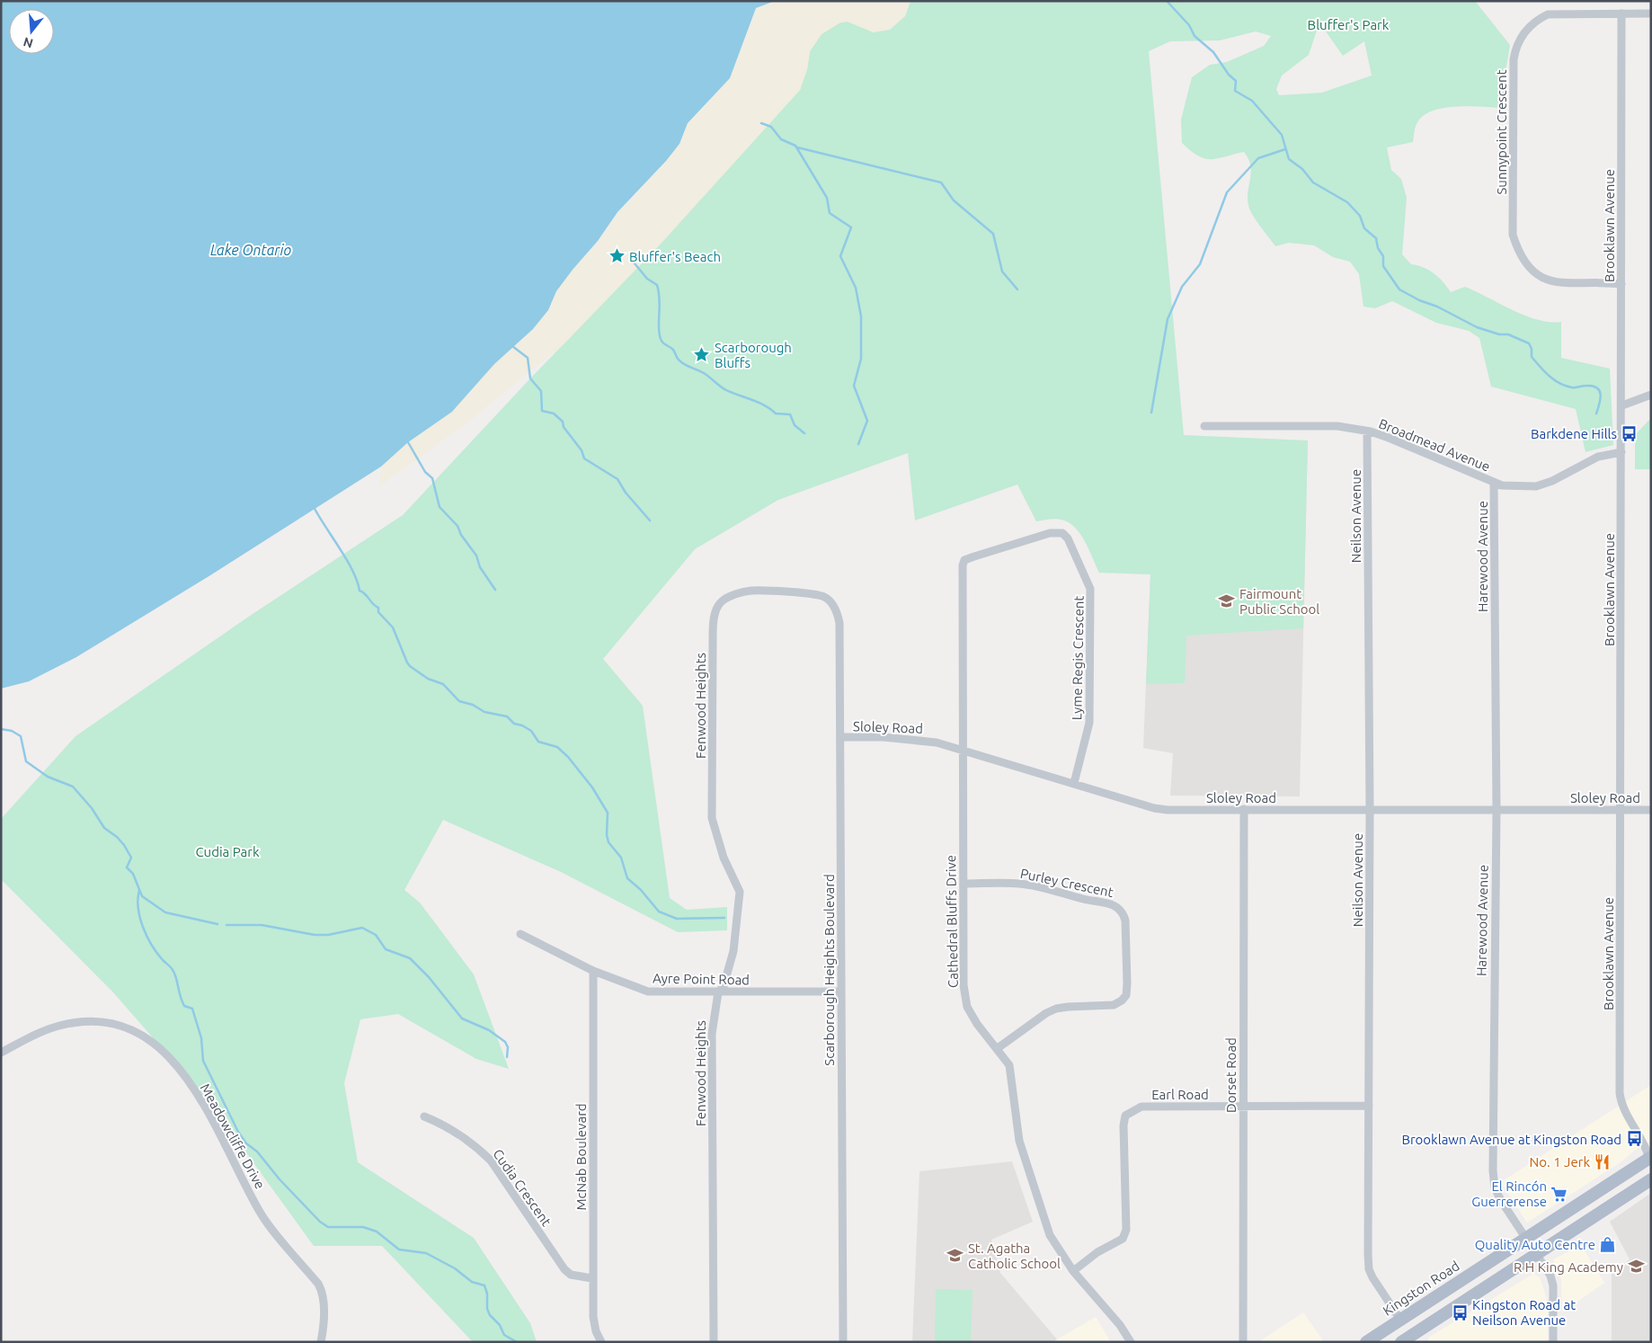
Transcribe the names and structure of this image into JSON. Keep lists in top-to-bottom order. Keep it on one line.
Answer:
{"streets":{"main road":["Kingston Road"],"street":["Sunnypoint Crescent","Brooklawn Avenue","Broadmead Avenue","Neilson Avenue","Harewood Avenue","Lyme Regis Crescent","Fenwood Heights","Sloley Road","Purley Crescent","Cathedral Bluffs Drive","Scarborough Heights Boulevard","Ayre Point Road","Dorset Road","Earl Road","Meadowcliffe Drive","McNab Boulevard","Cudia Crescent"]},"crossings":[["Sunnypoint Crescent","Brooklawn Avenue"],["Brooklawn Avenue","Broadmead Avenue"],["Brooklawn Avenue","Sloley Road"],["Brooklawn Avenue","Kingston Road"],["Broadmead Avenue","Neilson Avenue"],["Broadmead Avenue","Harewood Avenue"],["Neilson Avenue","Sloley Road"],["Neilson Avenue","Earl Road"],["Neilson Avenue","Kingston Road"],["Harewood Avenue","Sloley Road"],["Harewood Avenue","Kingston Road"],["Lyme Regis Crescent","Sloley Road"],["Lyme Regis Crescent","Cathedral Bluffs Drive"],["Fenwood Heights","Scarborough Heights Boulevard"],["Fenwood Heights","Ayre Point Road"],["Sloley Road","Cathedral Bluffs Drive"],["Sloley Road","Scarborough Heights Boulevard"],["Sloley Road","Dorset Road"],["Purley Crescent","Cathedral Bluffs Drive"],["Cathedral Bluffs Drive","Earl Road"],["Scarborough Heights Boulevard","Ayre Point Road"],["Ayre Point Road","McNab Boulevard"],["Dorset Road","Earl Road"],["McNab Boulevard","Cudia Crescent"]],"water":["Lake Ontario"],"parks":["Bluffer's Park","Cudia Park"],"places":{"place":["Bluffer's Beach","Scarborough Bluffs"],"bus stop":["Barkdene Hills","Brooklawn Avenue at Kingston Road","Kingston Road at Neilson Avenue"],"school or university":["Fairmount Public School","St. Agatha Catholic School","R H King Academy"],"restaurant":["No. 1 Jerk"],"supermarket":["El Rincón Guerrerense"],"shop":["Quality Auto Centre"]},"north":"bottom"}
